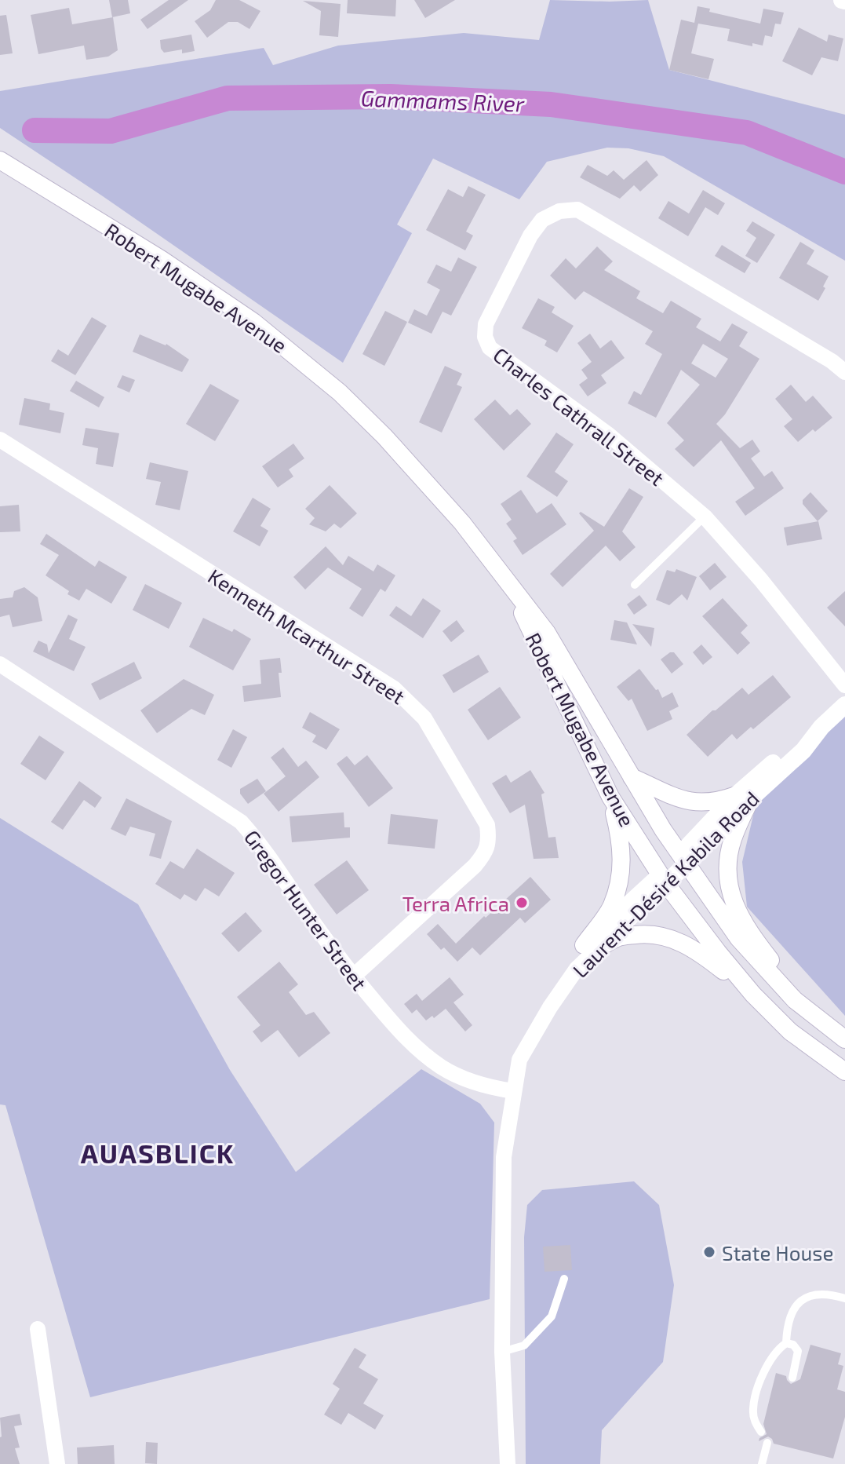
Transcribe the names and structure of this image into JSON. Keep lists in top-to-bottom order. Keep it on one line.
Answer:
{"streets":{"main road":["Robert Mugabe Avenue","Laurent-Désiré Kabila Road"],"street":["Charles Cathrall Street","Kenneth Mcarthur Street","Gregor Hunter Street"]},"crossings":[["Robert Mugabe Avenue","Laurent-Désiré Kabila Road"],["Kenneth Mcarthur Street","Gregor Hunter Street"],["Laurent-Désiré Kabila Road","Gregor Hunter Street"]],"districts":["AUASBLICK"],"water":["Gammams River"],"places":["Terra Africa","State House"]}
